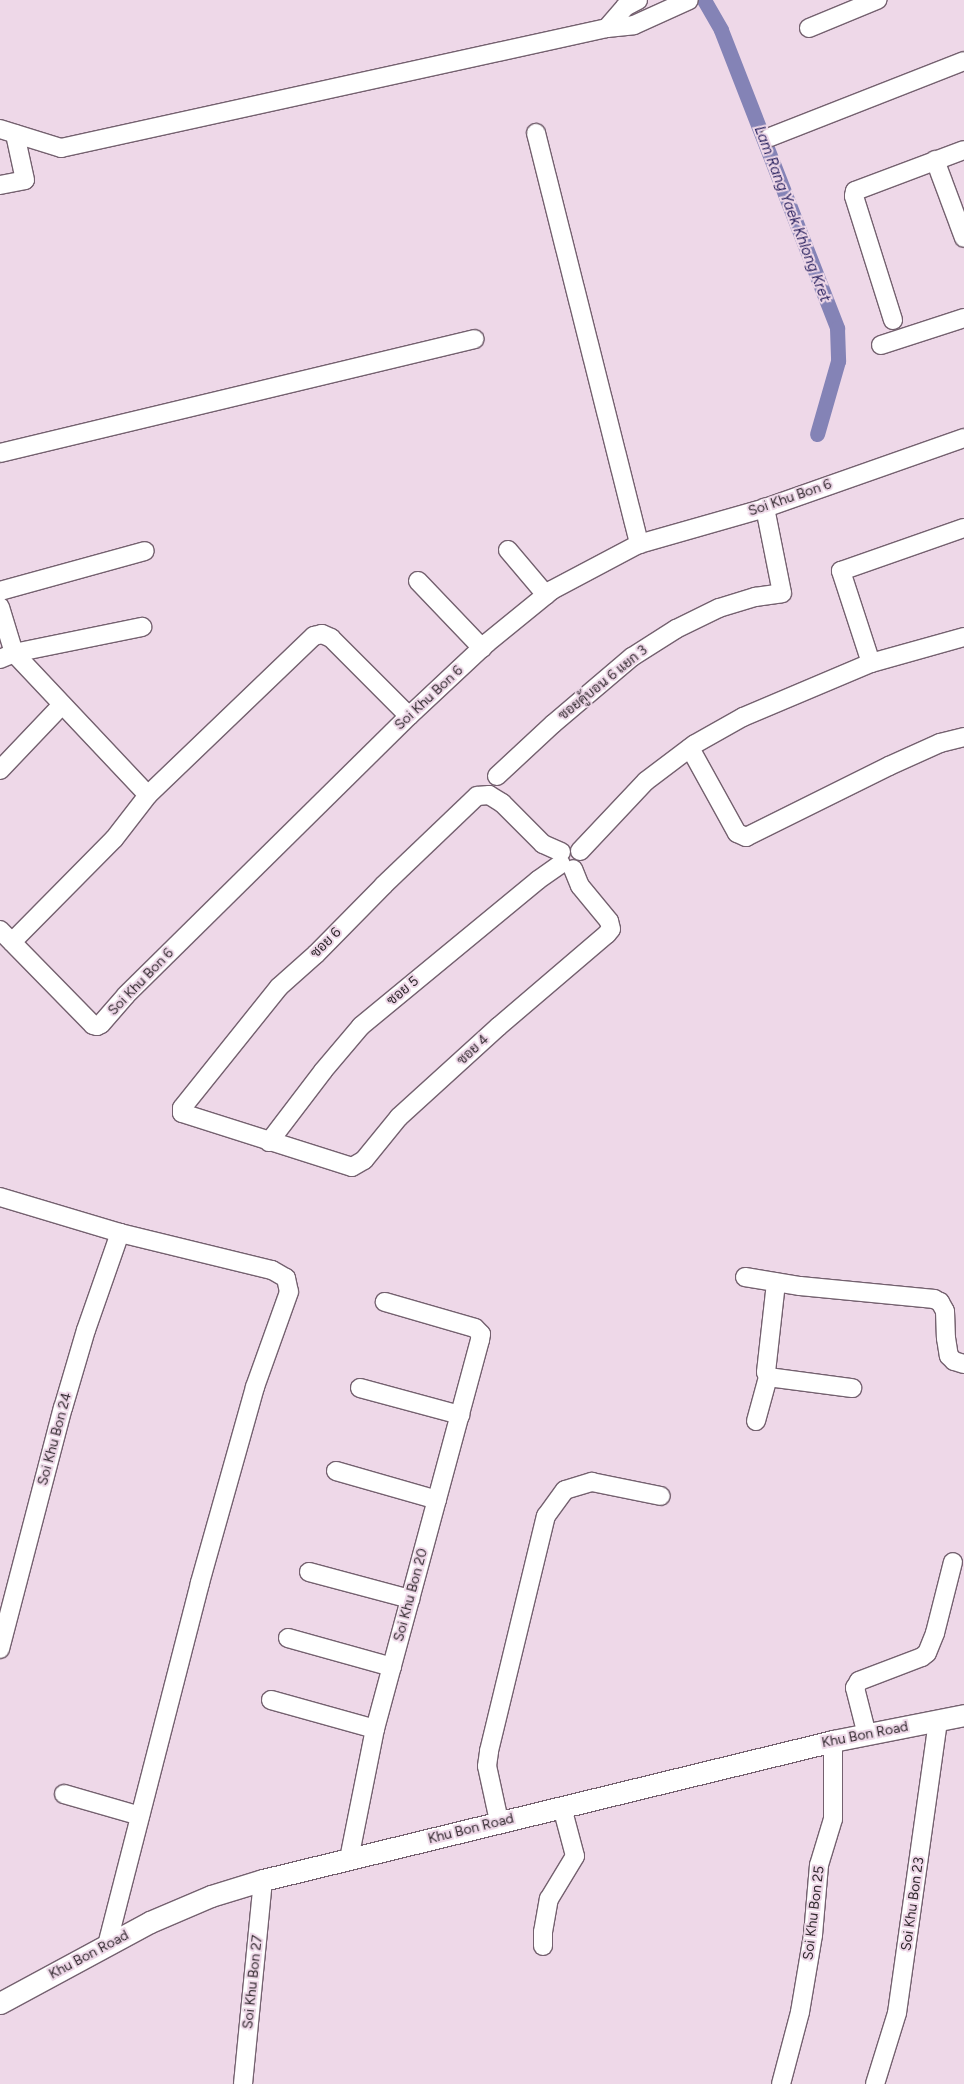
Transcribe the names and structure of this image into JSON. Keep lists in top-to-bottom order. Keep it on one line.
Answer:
{"streets":{"main road":["Khu Bon Road"],"street":["Soi Khu Bon 6","ซอยคู้บอน 6 แยก 3","ซอย 6","ซอย 5","ซอย 4","Soi Khu Bon 24","Soi Khu Bon 20","Soi Khu Bon 23","Soi Khu Bon 25","Soi Khu Bon 27"]},"crossings":[["Soi Khu Bon 6","ซอยคู้บอน 6 แยก 3"],["ซอย 6","ซอย 5"],["ซอย 6","ซอย 4"],["ซอย 5","ซอย 4"],["Soi Khu Bon 20","Khu Bon Road"],["Khu Bon Road","Soi Khu Bon 23"],["Khu Bon Road","Soi Khu Bon 25"],["Khu Bon Road","Soi Khu Bon 27"]],"water":["Lam Rang Yaek Khlong Kret"]}
